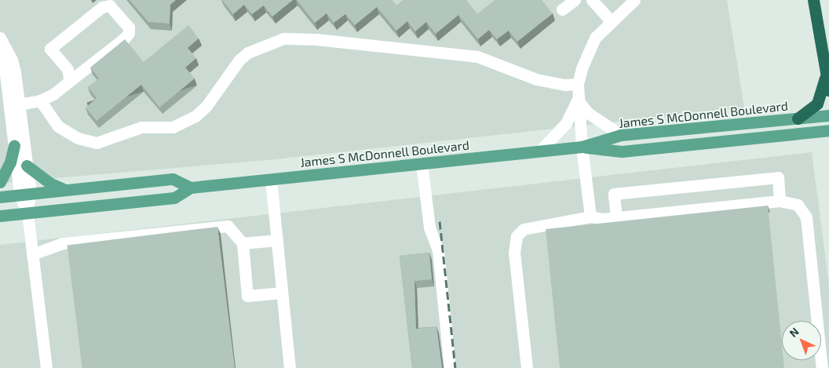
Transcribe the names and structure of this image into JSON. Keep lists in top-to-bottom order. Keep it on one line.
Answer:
{"streets":{"main road":["James S McDonnell Boulevard"]},"north":"top left"}
